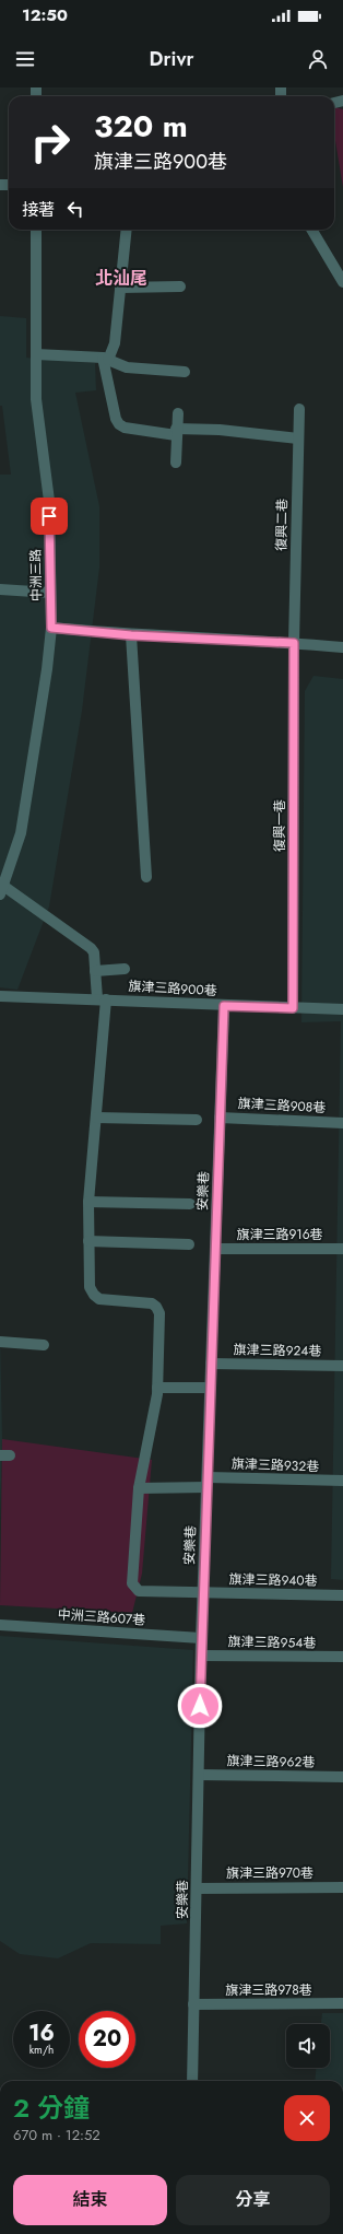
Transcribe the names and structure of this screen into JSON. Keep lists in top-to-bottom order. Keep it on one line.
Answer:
{"streets":{"street":["復興二巷","中洲三路","復興一巷","旗津三路900巷","旗津三路908巷","安樂巷","旗津三路916巷","旗津三路924巷","旗津三路932巷","旗津三路940巷","中洲三路607巷","旗津三路954巷","旗津三路962巷","旗津三路970巷","旗津三路978巷"]},"crossings":[["復興二巷","復興一巷"],["復興一巷","旗津三路900巷"],["旗津三路900巷","安樂巷"],["旗津三路908巷","安樂巷"],["安樂巷","旗津三路916巷"],["安樂巷","旗津三路924巷"],["安樂巷","旗津三路932巷"],["安樂巷","旗津三路940巷"],["安樂巷","中洲三路607巷"],["安樂巷","旗津三路954巷"],["安樂巷","旗津三路962巷"],["安樂巷","旗津三路970巷"],["安樂巷","旗津三路978巷"],["旗津三路932巷","旗津三路940巷"]],"districts":["北汕尾"],"page":{"status":"12:50","header":"Drivr","turn":["320 m","旗津三路900巷"],"then":"接著","speed":"16 km/h","limit":"20","heading":["2 分鐘","670 m · 12:52"],"buttons":["結束","分享"]}}
